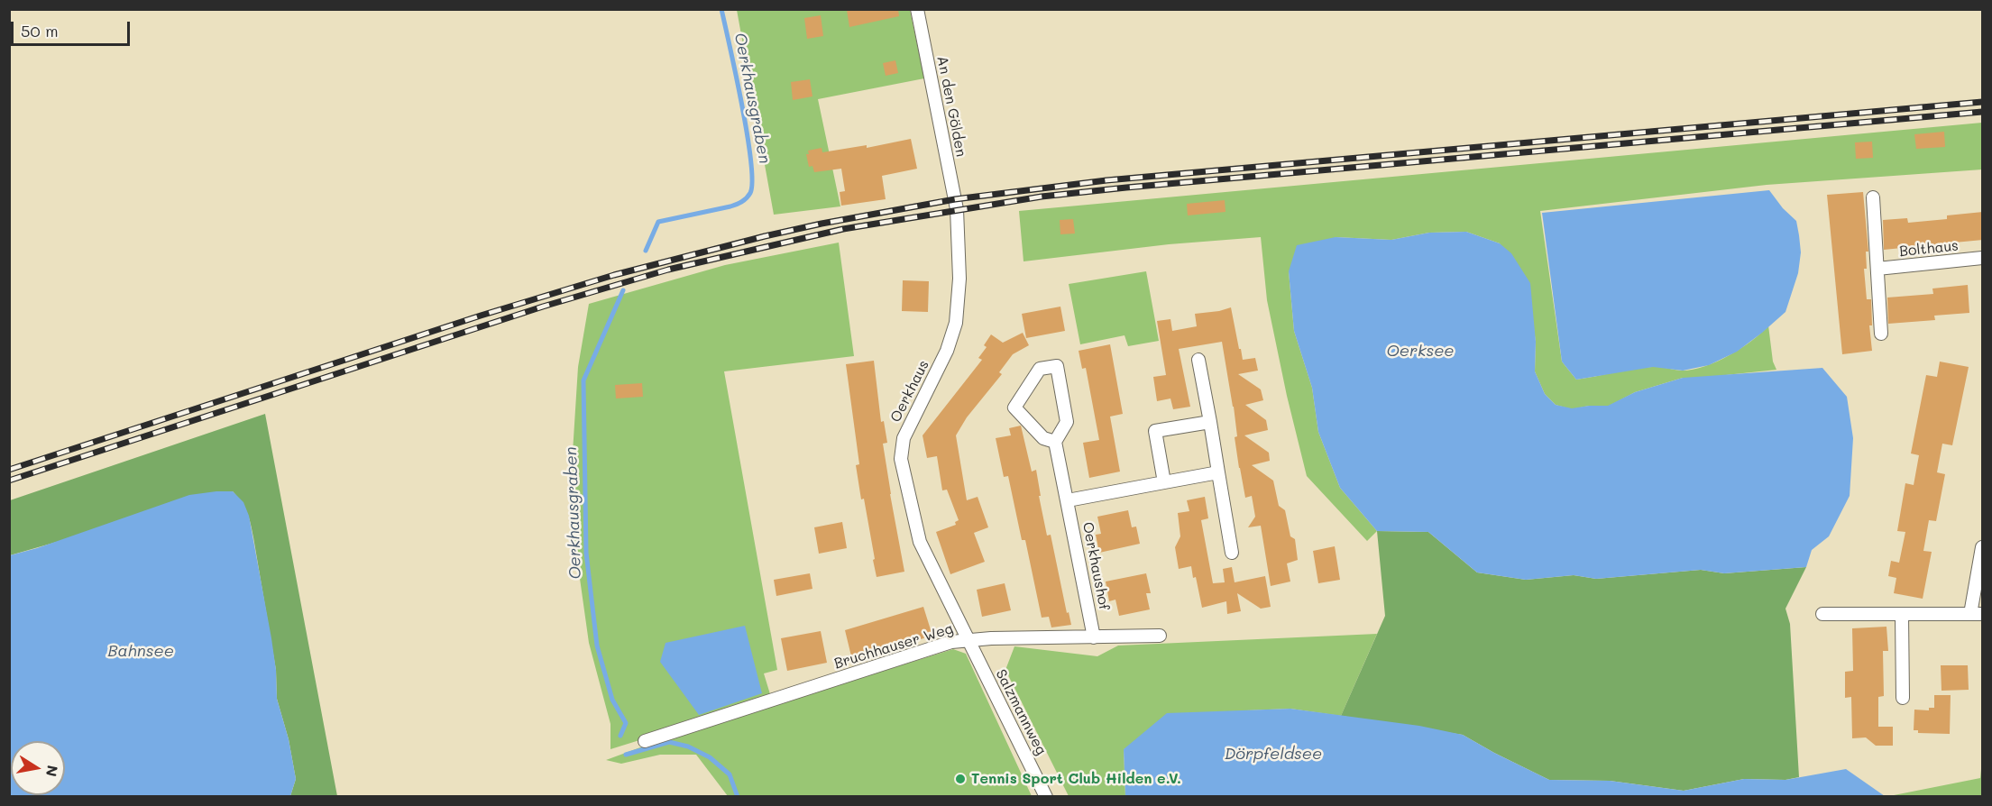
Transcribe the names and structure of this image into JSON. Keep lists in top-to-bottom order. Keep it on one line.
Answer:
{"streets":{"street":["An den Gölden","Bolthaus","Oerkhaus","Oerkhaushof","Bruchhauser Weg","Salzmannweg"]},"crossings":[["An den Gölden","Oerkhaus"],["Oerkhaus","Bruchhauser Weg"],["Oerkhaus","Salzmannweg"],["Oerkhaushof","Bruchhauser Weg"],["Bruchhauser Weg","Salzmannweg"]],"water":["Oerkhausgraben","Oerksee","Bahnsee","Dörpfeldsee"],"places":["Tennis Sport Club Hilden e.V."],"scale_bar":"50 m","north":"right"}
